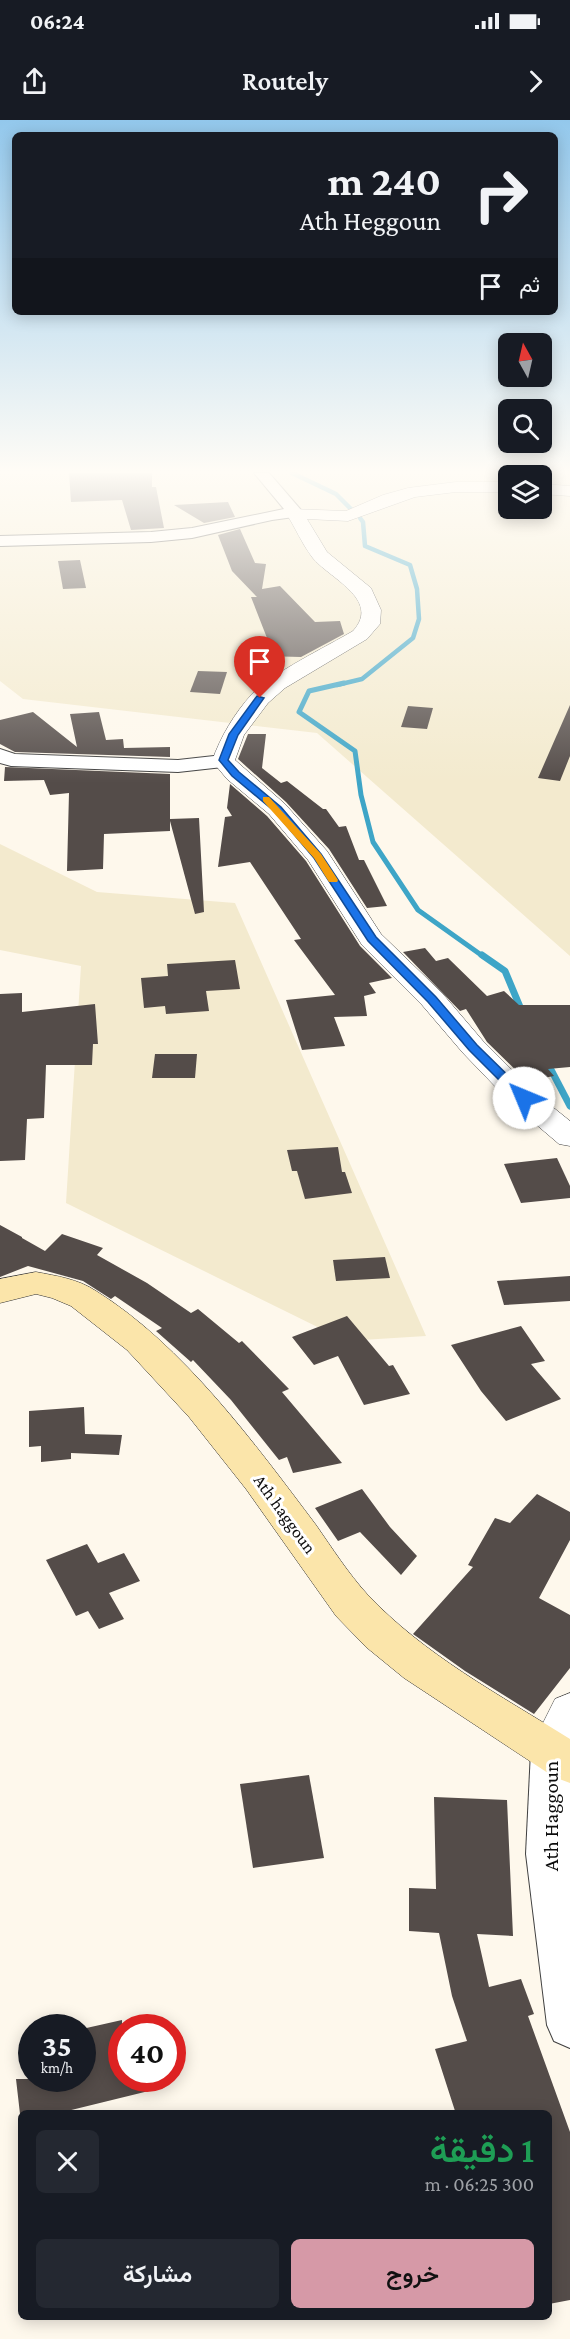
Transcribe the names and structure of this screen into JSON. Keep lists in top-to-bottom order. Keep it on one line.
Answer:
{"streets":{"main road":["Ath haggoun"],"street":["Ath Haggoun"]},"crossings":[["Ath haggoun","Ath Haggoun"]],"north":"top","page":{"status":"06:24","header":"Routely","turn":["240 m","Ath Heggoun"],"then":"ثم","speed":"35 km/h","limit":"40","heading":["1 دقيقة","300 m · 06:25"],"buttons":["خروج","مشاركة"]}}
